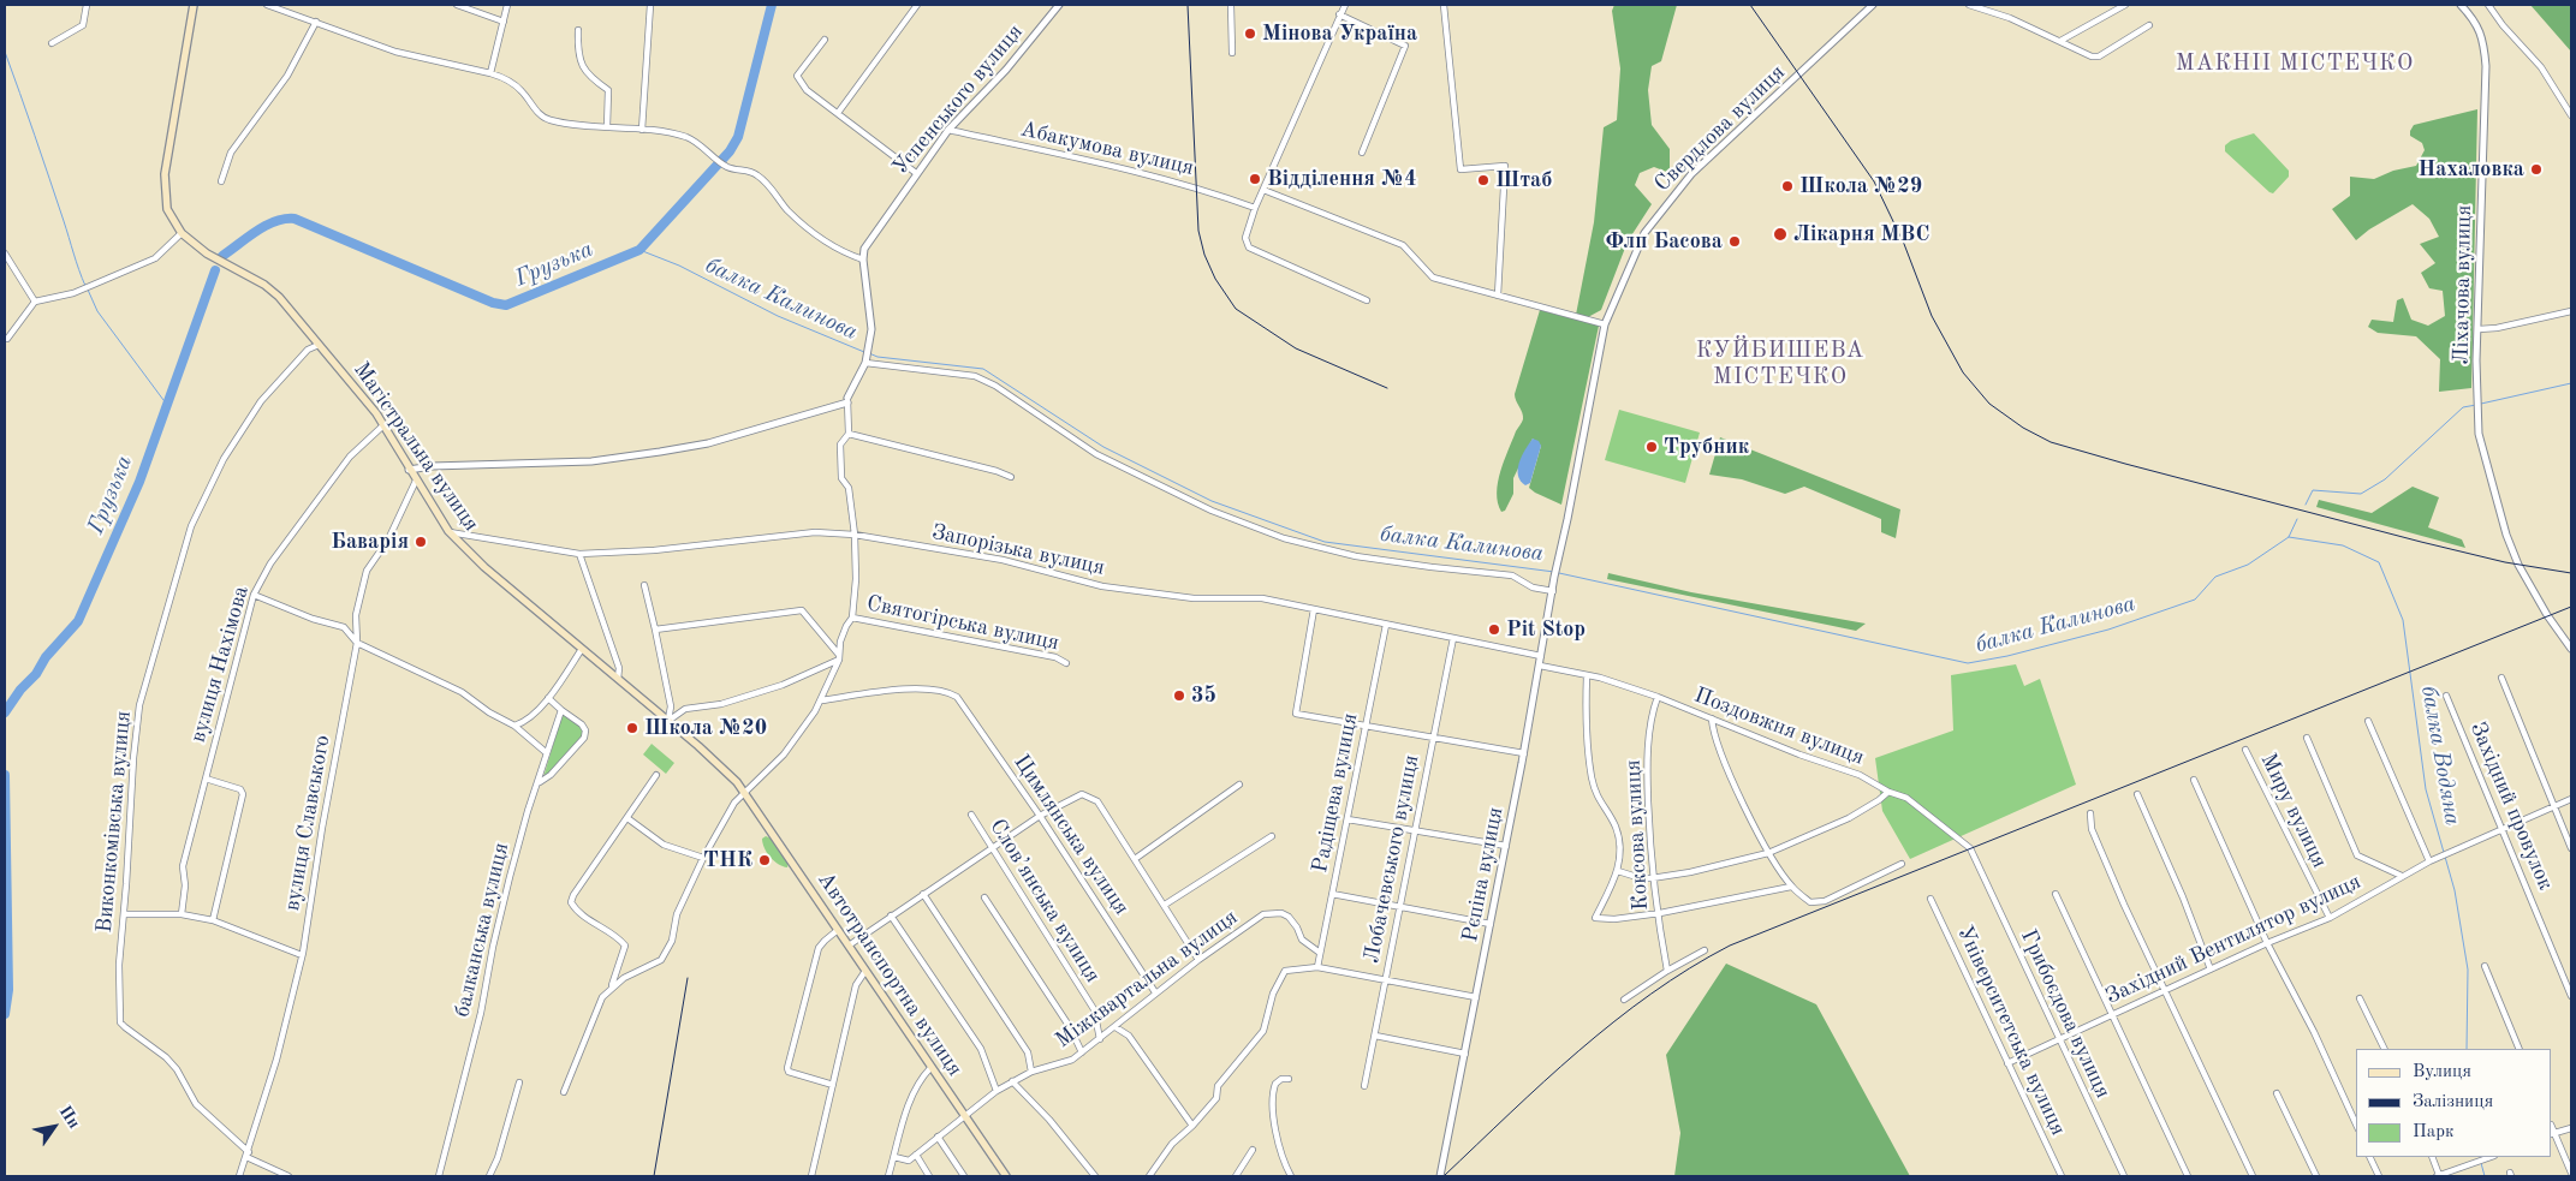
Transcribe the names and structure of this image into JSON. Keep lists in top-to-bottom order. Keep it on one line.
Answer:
{"streets":{"main road":["Магістральна вулиця","Автотранспортна вулиця"],"street":["Успенського вулиця","Свердлова вулиця","Абакумова вулиця","Ліхачова вулиця","Запорізька вулиця","Святогірська вулиця","вулиця Нахімова","Поздовжня вулиця","Радіщева вулиця","Західний провулок","Миру вулиця","Виконкомівська вулиця","вулиця Славського","Цимлянська вулиця","Коксова вулиця","Лобачевського вулиця","Рєпіна вулиця","Слов’янська вулиця","балканська вулиця","Західний Вентилятор вулиця","Міжквартальна вулиця","Грибоєдова вулиця","Університетська вулиця"]},"crossings":[["Успенського вулиця","Абакумова вулиця"],["Свердлова вулиця","Рєпіна вулиця"],["Магістральна вулиця","Запорізька вулиця"],["Магістральна вулиця","вулиця Нахімова"],["Магістральна вулиця","Виконкомівська вулиця"],["Магістральна вулиця","вулиця Славського"],["Магістральна вулиця","Автотранспортна вулиця"],["Запорізька вулиця","Радіщева вулиця"],["Запорізька вулиця","Лобачевського вулиця"],["Запорізька вулиця","Рєпіна вулиця"],["Поздовжня вулиця","Коксова вулиця"],["Поздовжня вулиця","Рєпіна вулиця"],["Поздовжня вулиця","Грибоєдова вулиця"],["Радіщева вулиця","Міжквартальна вулиця"],["Західний провулок","Західний Вентилятор вулиця"],["Миру вулиця","Західний Вентилятор вулиця"],["Виконкомівська вулиця","вулиця Славського"],["Цимлянська вулиця","Міжквартальна вулиця"],["Слов’янська вулиця","Міжквартальна вулиця"],["Західний Вентилятор вулиця","Грибоєдова вулиця"],["Західний Вентилятор вулиця","Університетська вулиця"],["Автотранспортна вулиця","Міжквартальна вулиця"]],"districts":["МАКНІІ МІСТЕЧКО","КУЙБИШЕВА МІСТЕЧКО"],"water":["Грузька","балка Калинова","балка Водяна"],"places":["Мінова Україна","Нахаловка","Відділення №4","Штаб","Школа №29","Лікарня МВС","Флп Басова","Трубник","Баварія","Pit Stop","35","Школа №20","ТНК"],"legend":["Вулиця","Залізниця","Парк"],"north":"top right"}
